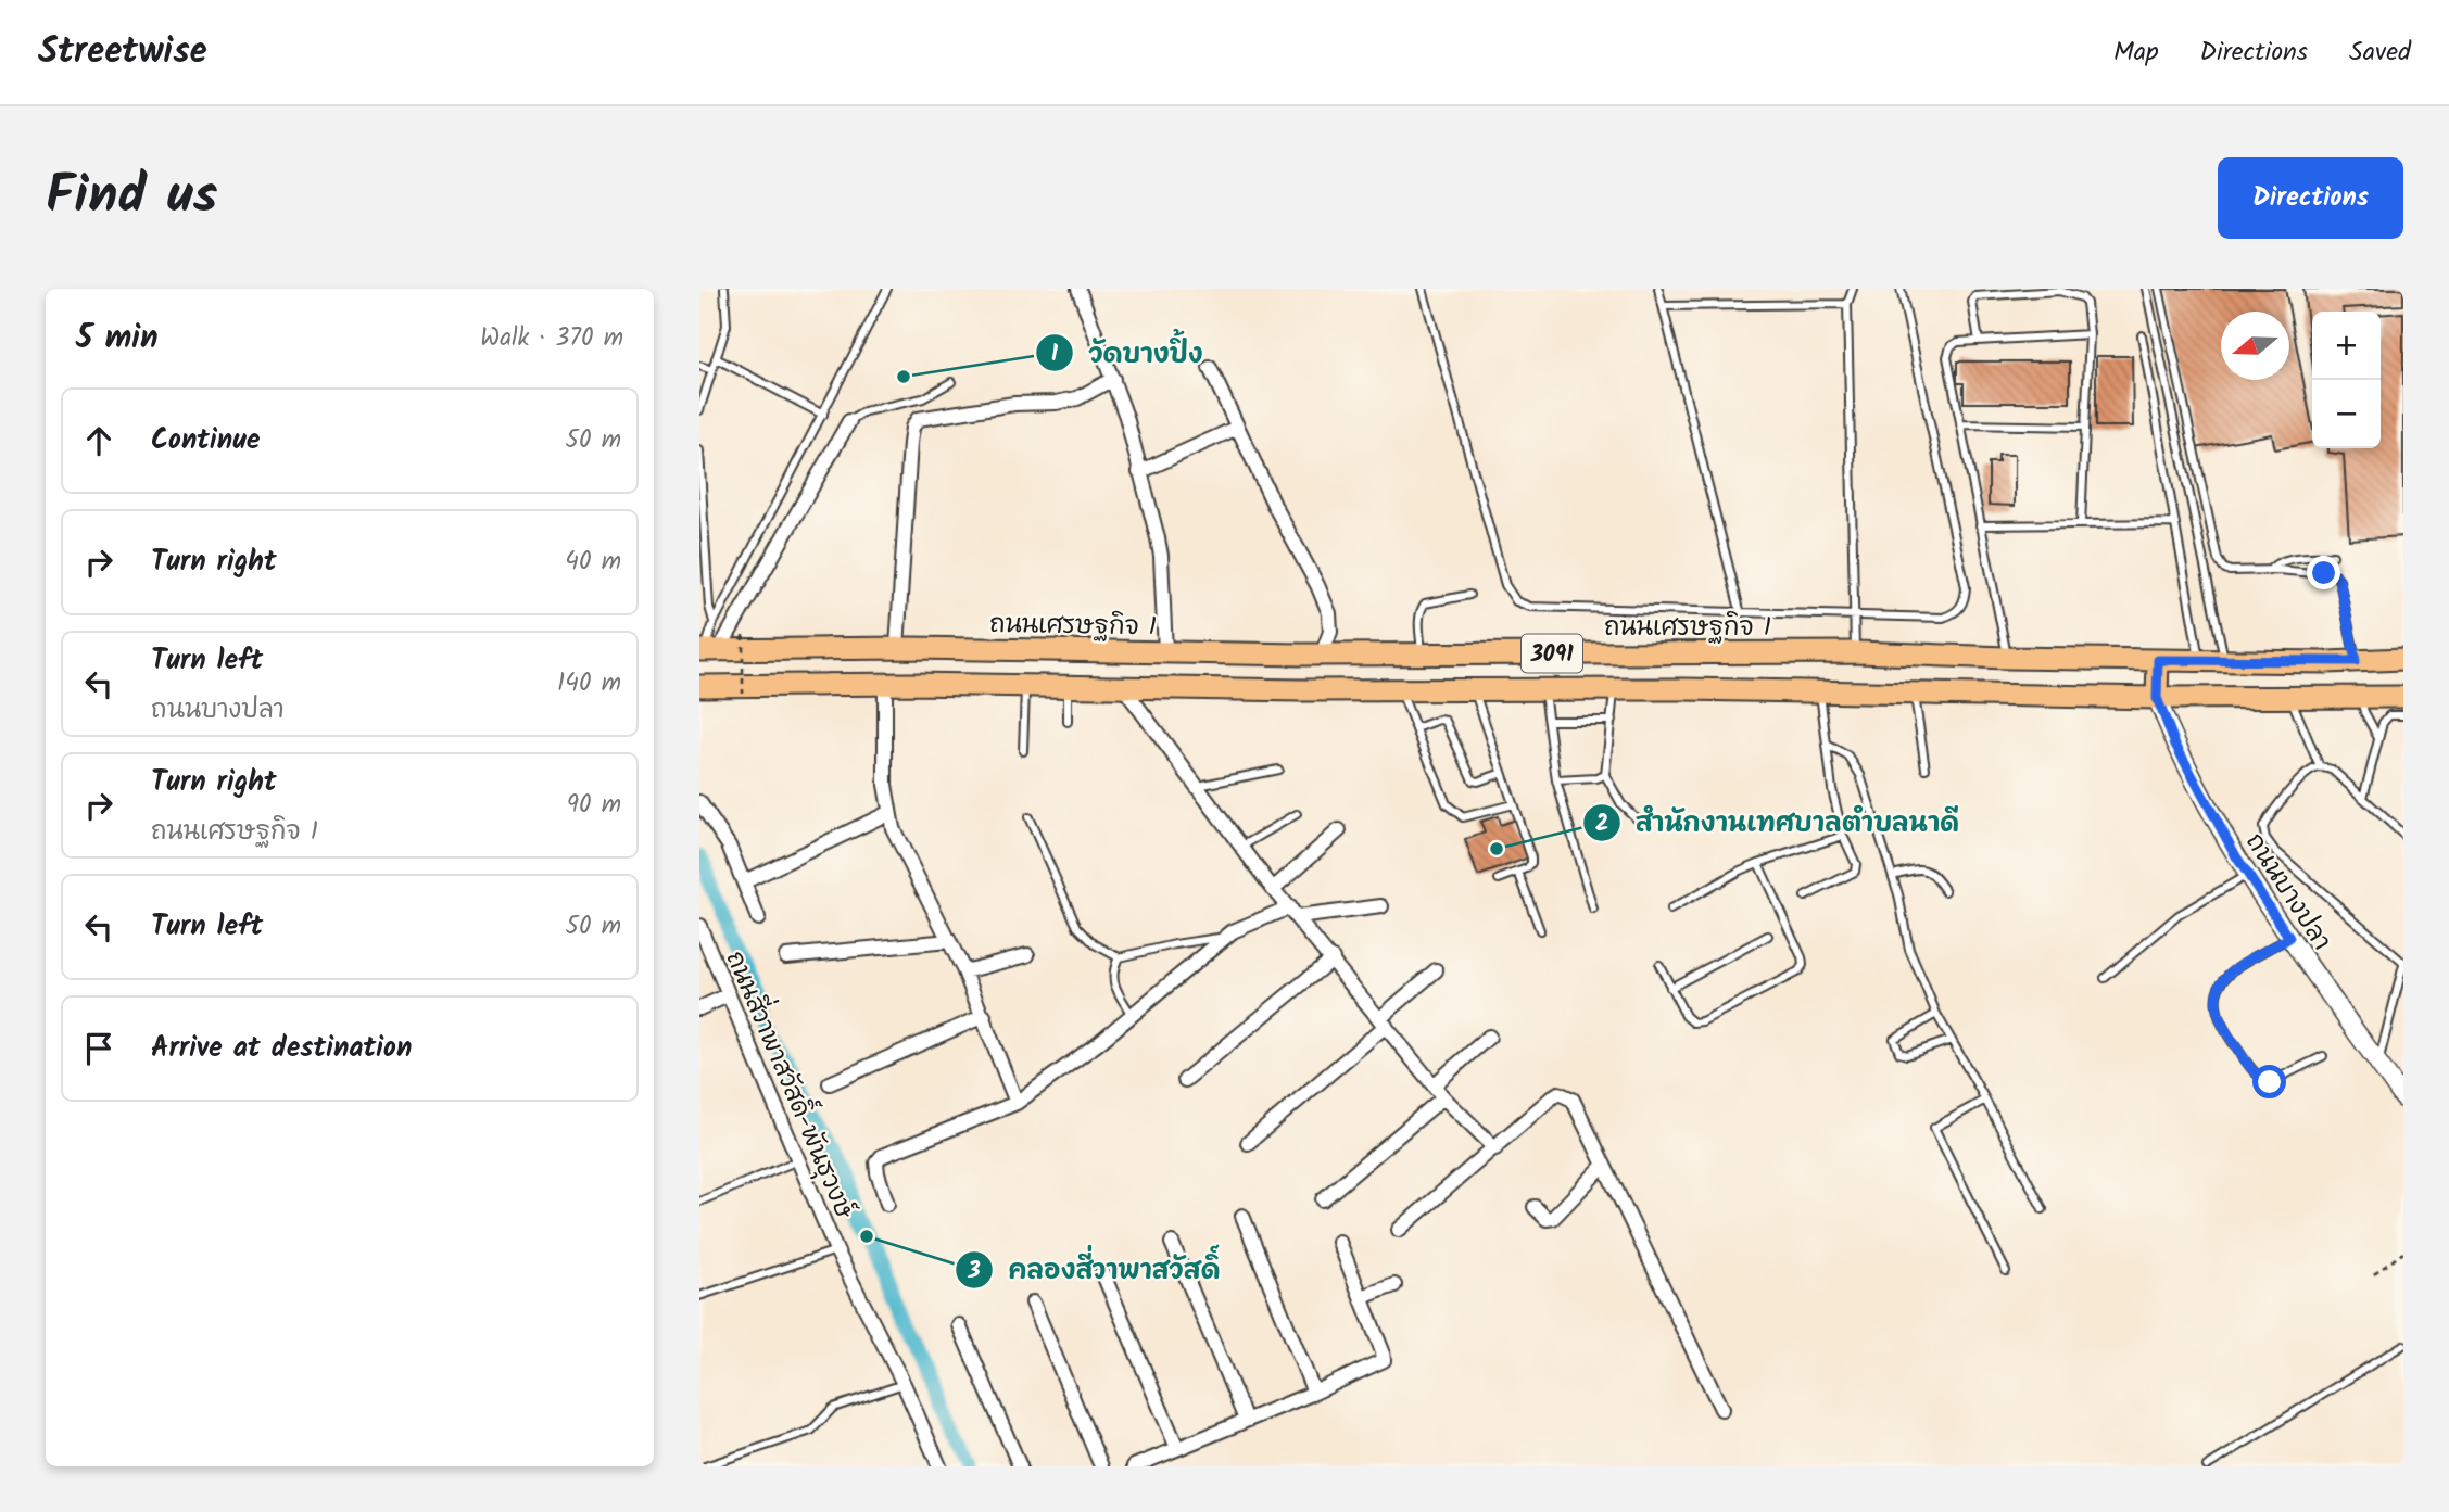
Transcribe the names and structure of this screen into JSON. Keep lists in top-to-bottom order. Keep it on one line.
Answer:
{"streets":{"main road":["ถนนเศรษฐกิจ 1","3091"],"street":["ถนนบางปลา","ถนนสี่วาพาสวัสดิ์-พันธุวงษ์"]},"crossings":[["3091","ถนนบางปลา"]],"places":["วัดบางปิ้ง","สำนักงานเทศบาลตำบลนาดี","คลองสี่วาพาสวัสดิ์"],"north":"left","page":{"header":"Streetwise","nav":["Map","Directions","Saved"],"title":"Find us","buttons":"Directions","heading":["5 min","Walk · 370 m"],"map_buttons":["+","−"],"list":[["Continue","50 m"],["Turn right","40 m"],["Turn left","ถนนบางปลา","140 m"],["Turn right","ถนนเศรษฐกิจ 1","90 m"],["Turn left","50 m"],"Arrive at destination"]}}
